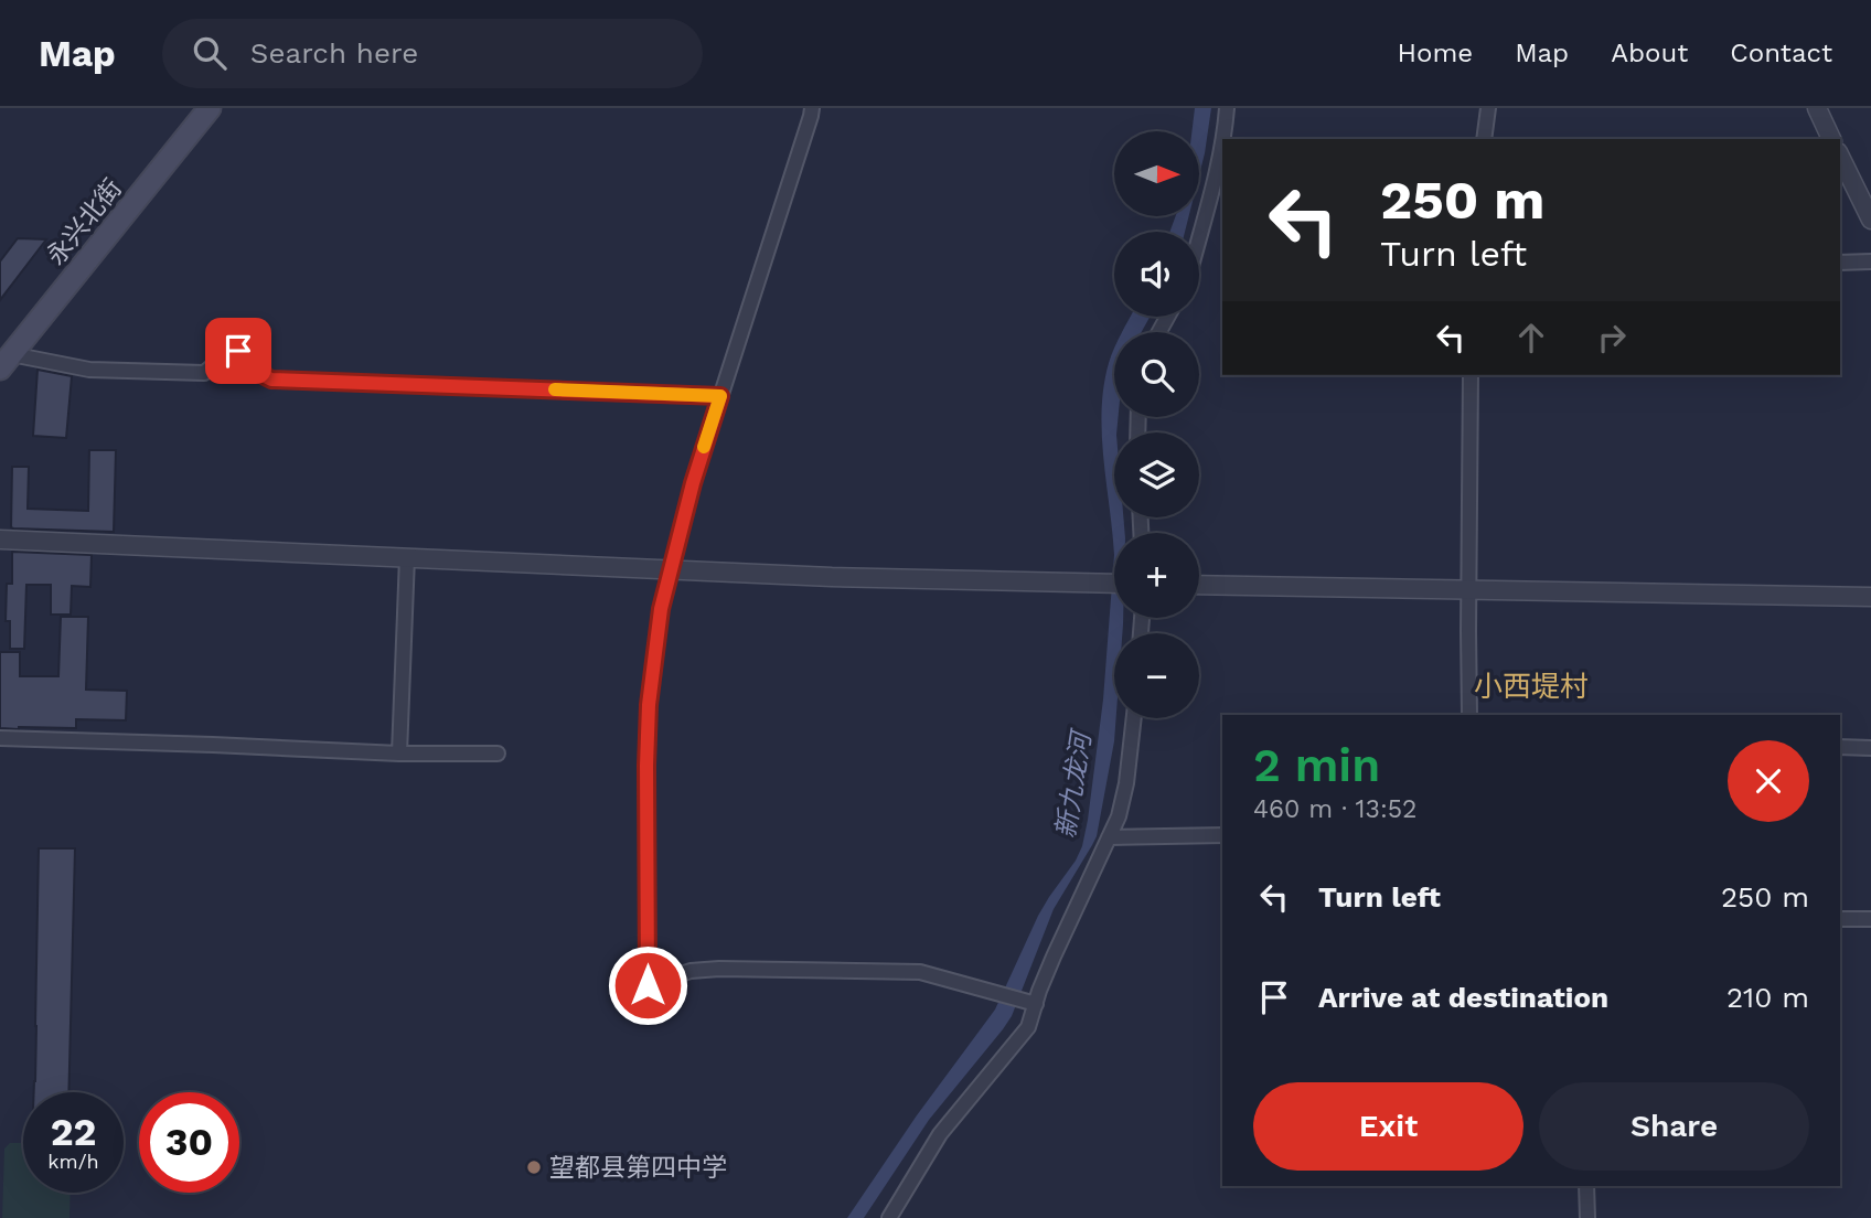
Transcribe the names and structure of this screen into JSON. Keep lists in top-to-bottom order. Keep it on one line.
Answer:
{"streets":{"main road":["永兴北街"]},"districts":["小西堤村"],"water":["新九龙河"],"places":["望都县第四中学"],"north":"right","page":{"header":"Map","search":"Search here","nav":["Home","Map","About","Contact"],"map_buttons":["+","−"],"turn":["250 m","Turn left"],"heading":["2 min","460 m · 13:52"],"list":[{"name":"Turn left","value":"250 m"},{"name":"Arrive at destination","value":"210 m"}],"buttons":["Exit","Share"],"speed":"22 km/h","limit":"30"}}
